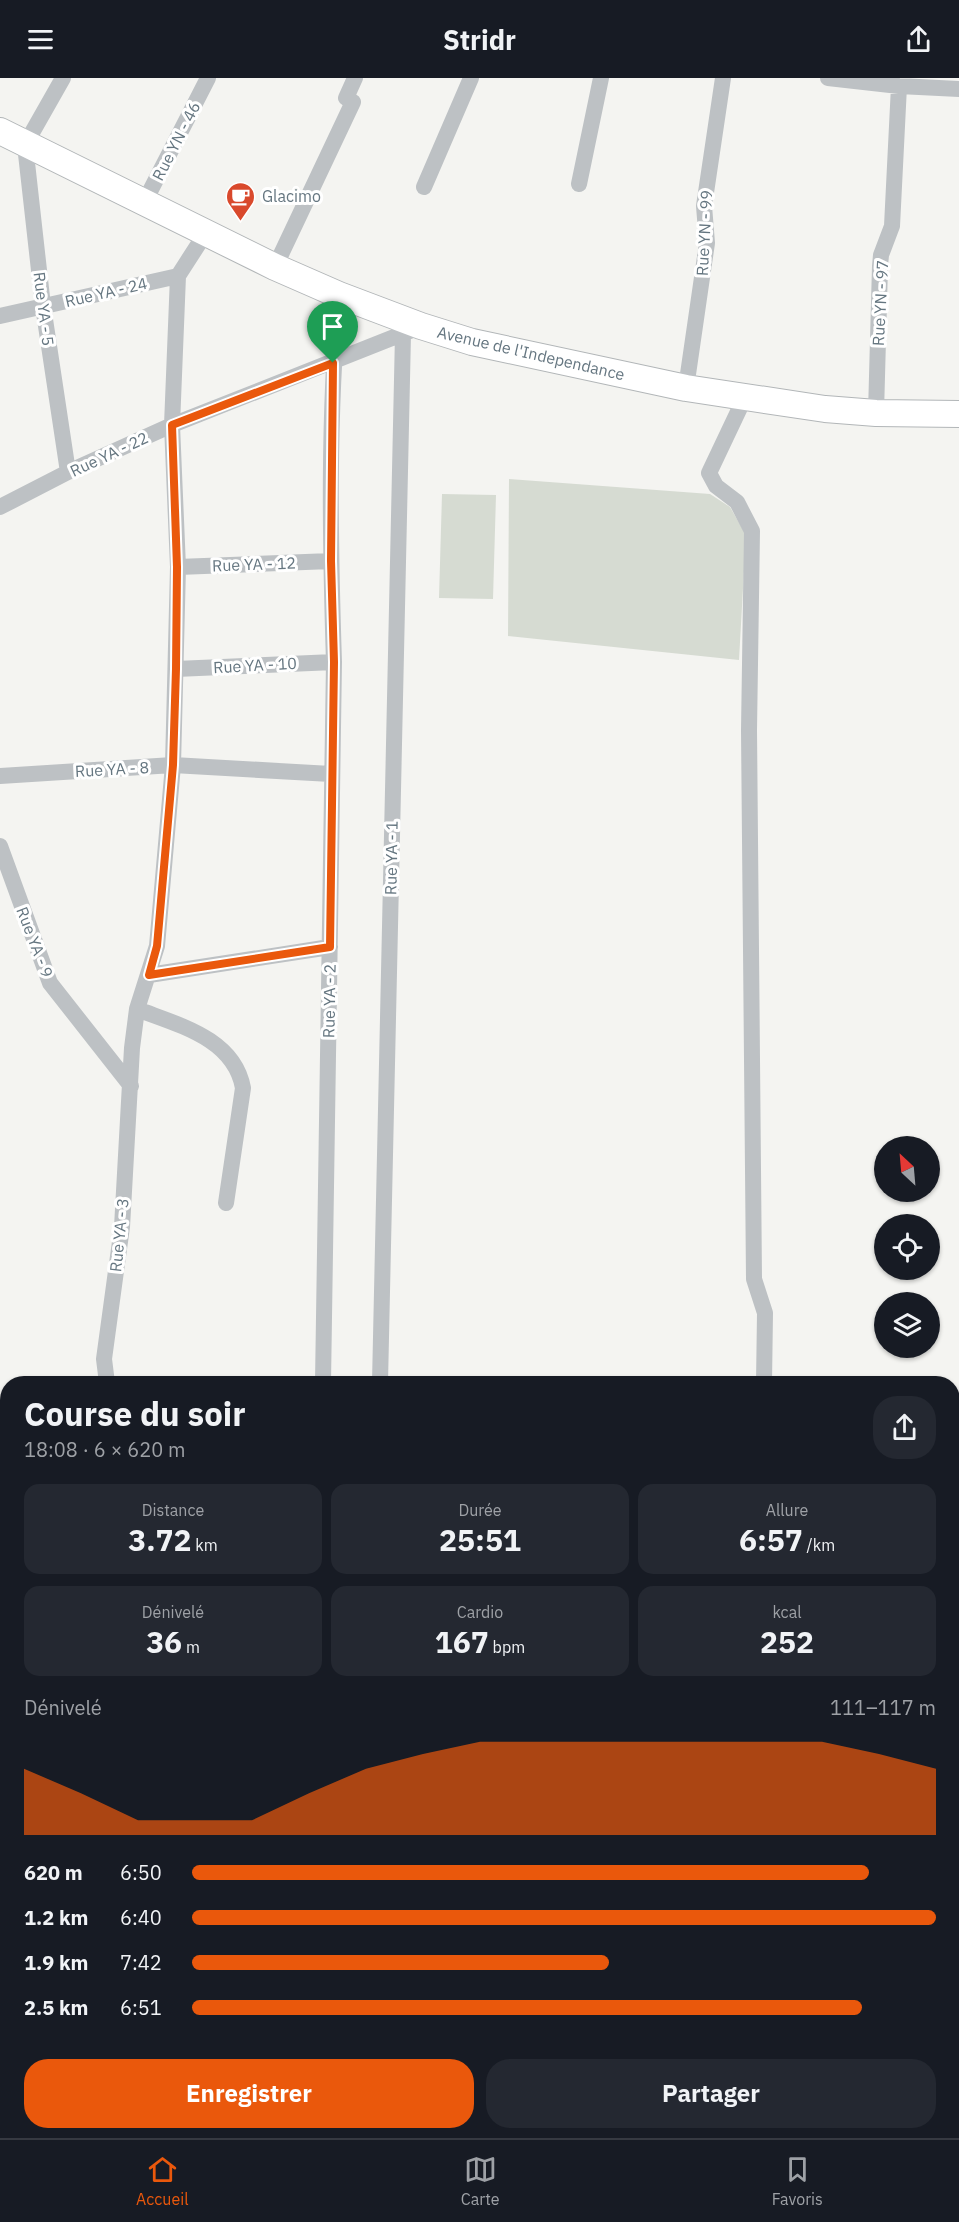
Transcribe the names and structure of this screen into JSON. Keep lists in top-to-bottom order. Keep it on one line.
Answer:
{"streets":{"highway":["Avenue de l'Independance"],"street":["Rue YN - 46","Rue YN - 99","Rue YA - 24","Rue YN - 97","Rue YA - 5","Rue YA - 22","Rue YA - 12","Rue YA - 10","Rue YA - 8","Rue YA - 1","Rue YA - 9","Rue YA - 2","Rue YA - 3"]},"crossings":[["Rue YN - 46","Avenue de l'Independance"],["Rue YN - 99","Avenue de l'Independance"],["Rue YA - 24","Rue YA - 5"],["Rue YA - 24","Rue YA - 3"],["Rue YN - 97","Avenue de l'Independance"],["Rue YA - 5","Avenue de l'Independance"],["Rue YA - 5","Rue YA - 22"],["Avenue de l'Independance","Rue YA - 22"],["Avenue de l'Independance","Rue YA - 1"],["Avenue de l'Independance","Rue YA - 2"],["Rue YA - 22","Rue YA - 1"],["Rue YA - 22","Rue YA - 2"],["Rue YA - 22","Rue YA - 3"],["Rue YA - 12","Rue YA - 2"],["Rue YA - 12","Rue YA - 3"],["Rue YA - 10","Rue YA - 2"],["Rue YA - 10","Rue YA - 3"],["Rue YA - 8","Rue YA - 2"],["Rue YA - 8","Rue YA - 3"],["Rue YA - 9","Rue YA - 3"]],"places":{"cafe":["Glacimo"]},"north":"top left","page":{"header":"Stridr","heading":["Course du soir","18:08 · 6 × 620 m"],"stats":[["Distance","3.72 km"],["Durée","25:51"],["Allure","6:57 /km"],["Dénivelé","36 m"],["Cardio","167 bpm"],["kcal","252"]],"chart":["Dénivelé","111–117 m"],"list":[{"name":"620 m","note":"6:50"},{"name":"1.2 km","note":"6:40"},{"name":"1.9 km","note":"7:42"},{"name":"2.5 km","note":"6:51"}],"buttons":["Enregistrer","Partager"],"tabs":["Accueil","Carte","Favoris"]}}
